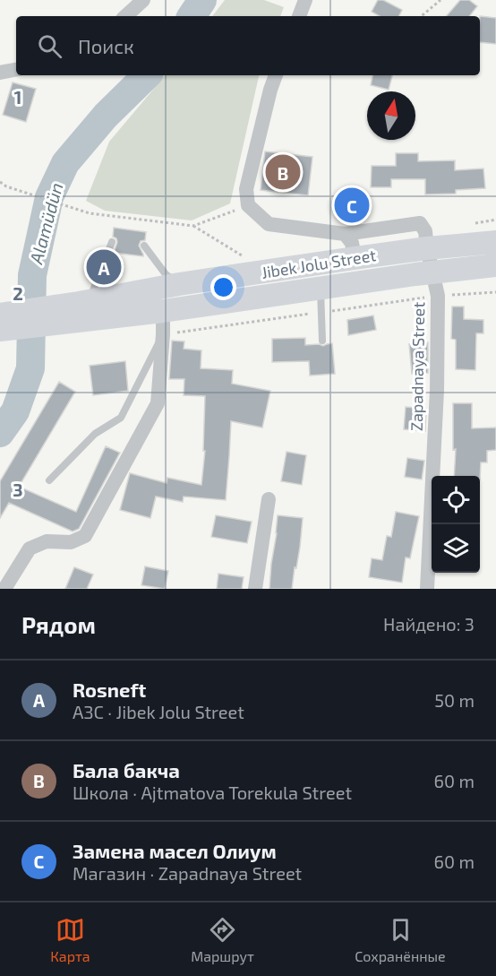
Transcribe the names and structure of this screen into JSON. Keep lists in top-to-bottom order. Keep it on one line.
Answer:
{"streets":{"main road":["Jibek Jolu Street"],"street":["Zapadnaya Street"]},"crossings":[["Jibek Jolu Street","Zapadnaya Street"]],"water":["Alamüdün"],"north":"top","page":{"search":"Поиск","pins":["B","C","A"],"heading":["Рядом","Найдено: 3"],"list":[{"mark":"A","name":"Rosneft","note":"АЗС · Jibek Jolu Street","value":"50 m"},{"mark":"B","name":"Бала бакча","note":"Школа · Ajtmatova Torekula Street","value":"60 m"},{"mark":"C","name":"Замена масел Олиум","note":"Магазин · Zapadnaya Street","value":"60 m"}],"nav":["Карта","Маршрут","Сохранённые"]},"grid":{"rows":["1","2","3"]}}
